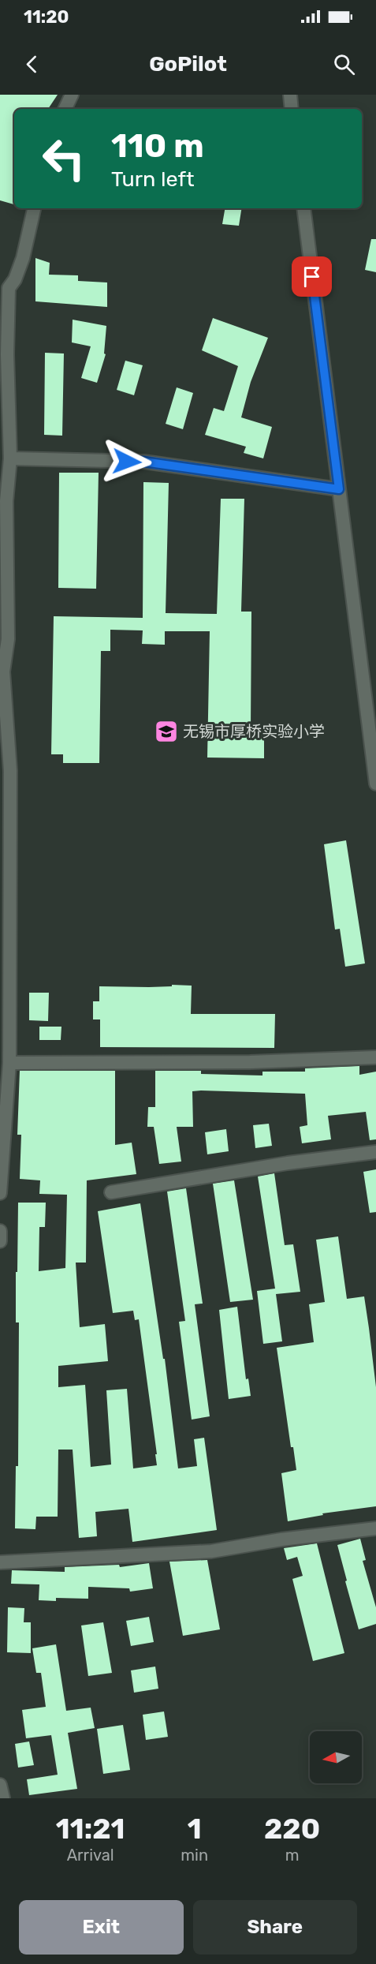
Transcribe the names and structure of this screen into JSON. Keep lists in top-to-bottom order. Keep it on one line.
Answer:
{"places":{"school or university":["无锡市厚桥实验小学"]},"north":"left","page":{"status":"11:20","header":"GoPilot","turn":["110 m","Turn left"],"eta":["11:21","Arrival","1","min","220","m"],"buttons":["Exit","Share"]}}
